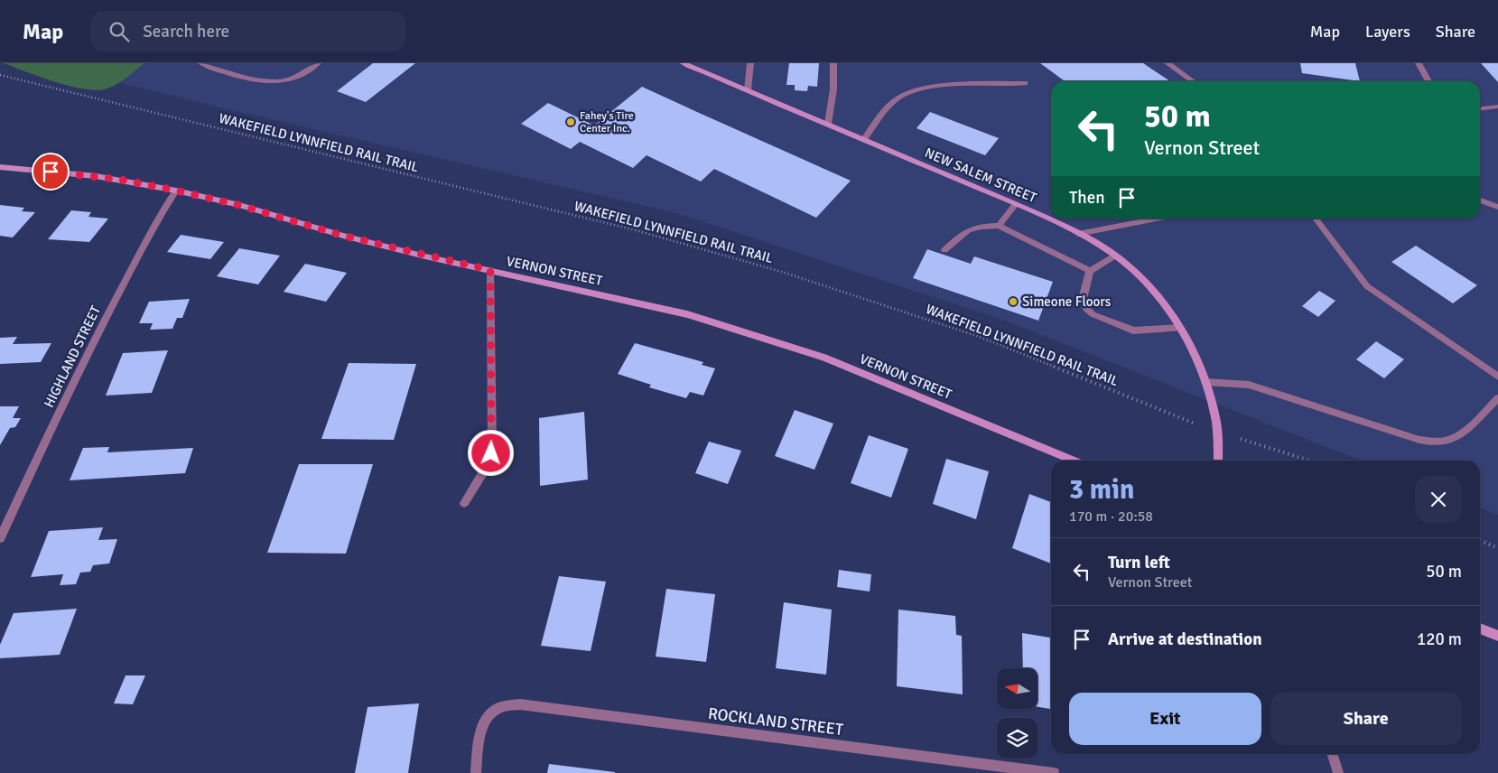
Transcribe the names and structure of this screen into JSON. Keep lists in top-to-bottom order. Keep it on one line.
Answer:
{"streets":{"main road":["NEW SALEM STREET","VERNON STREET"],"street":["HIGHLAND STREET","ROCKLAND STREET"],"path":["WAKEFIELD LYNNFIELD RAIL TRAIL"]},"crossings":[["WAKEFIELD LYNNFIELD RAIL TRAIL","NEW SALEM STREET"],["VERNON STREET","HIGHLAND STREET"]],"places":["Fahey's Tire Center Inc.","Simeone Floors"],"north":"left","page":{"header":"Map","search":"Search here","nav":["Map","Layers","Share"],"turn":["50 m","Vernon Street"],"then":"Then","heading":["3 min","170 m · 20:58"],"list":[{"name":"Turn left","note":"Vernon Street","value":"50 m"},{"name":"Arrive at destination","value":"120 m"}],"buttons":["Exit","Share"]}}
